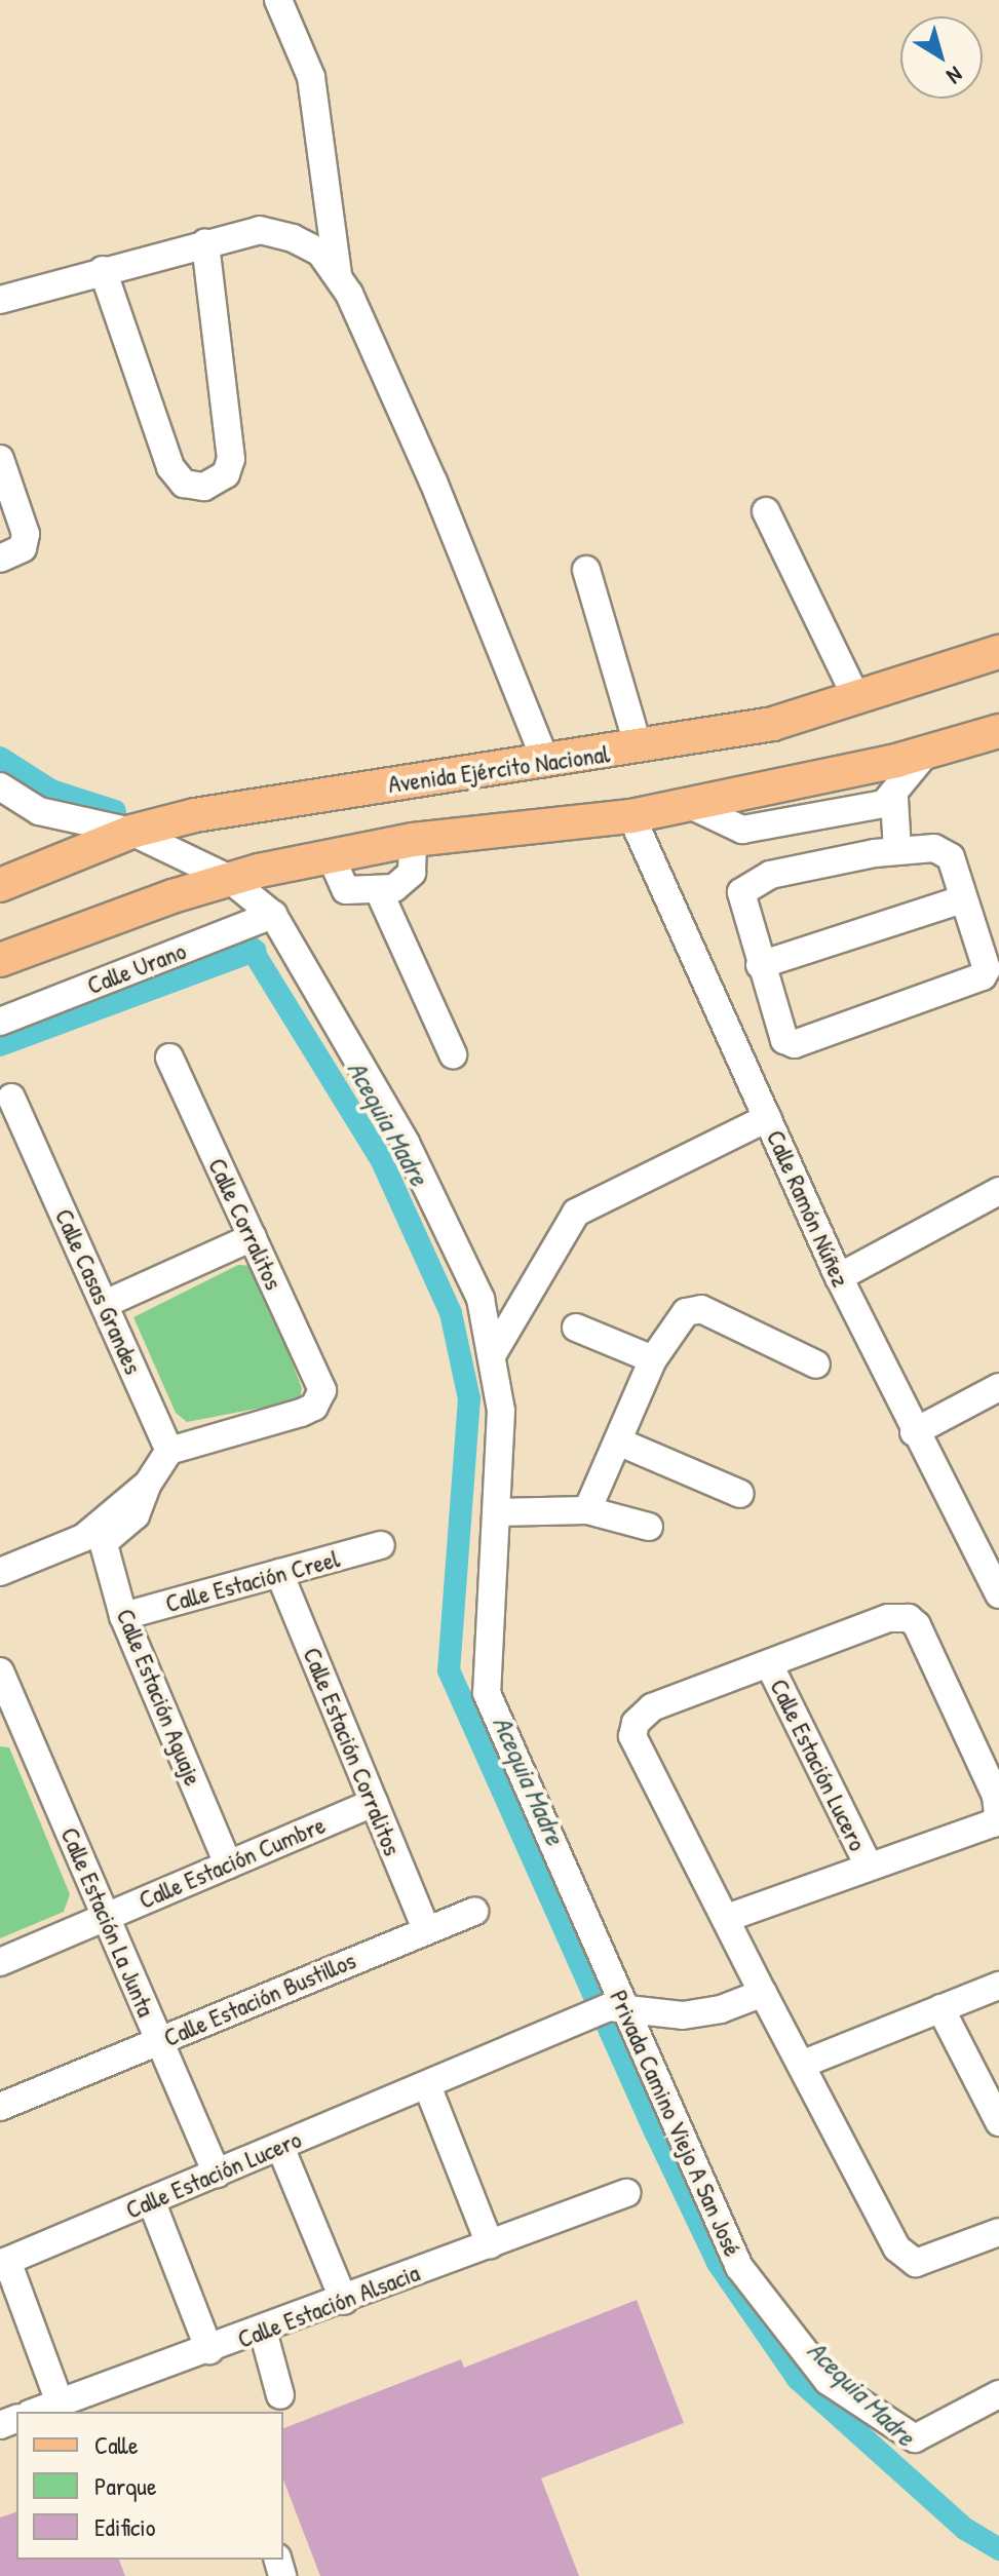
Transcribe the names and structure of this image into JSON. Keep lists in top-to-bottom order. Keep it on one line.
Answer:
{"streets":{"main road":["Avenida Ejército Nacional"],"street":["Calle Urano","Calle Ramón Núñez","Calle Corralitos","Calle Casas Grandes","Calle Estación Creel","Calle Estación Aguaje","Calle Estación Corralitos","Calle Estación Lucero","Calle Estación Cumbre","Calle Estación La Junta","Calle Estación Bustillos","Privada Camino Viejo A San José","Calle Estación Alsacia"]},"crossings":[["Calle Corralitos","Calle Casas Grandes"],["Calle Estación Creel","Calle Estación Aguaje"],["Calle Estación Creel","Calle Estación Corralitos"],["Calle Estación Aguaje","Calle Estación Cumbre"],["Calle Estación Corralitos","Calle Estación Cumbre"],["Calle Estación Corralitos","Calle Estación Bustillos"],["Calle Estación Lucero","Calle Estación La Junta"],["Calle Estación Lucero","Privada Camino Viejo A San José"],["Calle Estación Cumbre","Calle Estación La Junta"],["Calle Estación La Junta","Calle Estación Bustillos"]],"water":["Acequia Madre"],"legend":["Calle","Parque","Edificio"],"north":"bottom right"}
